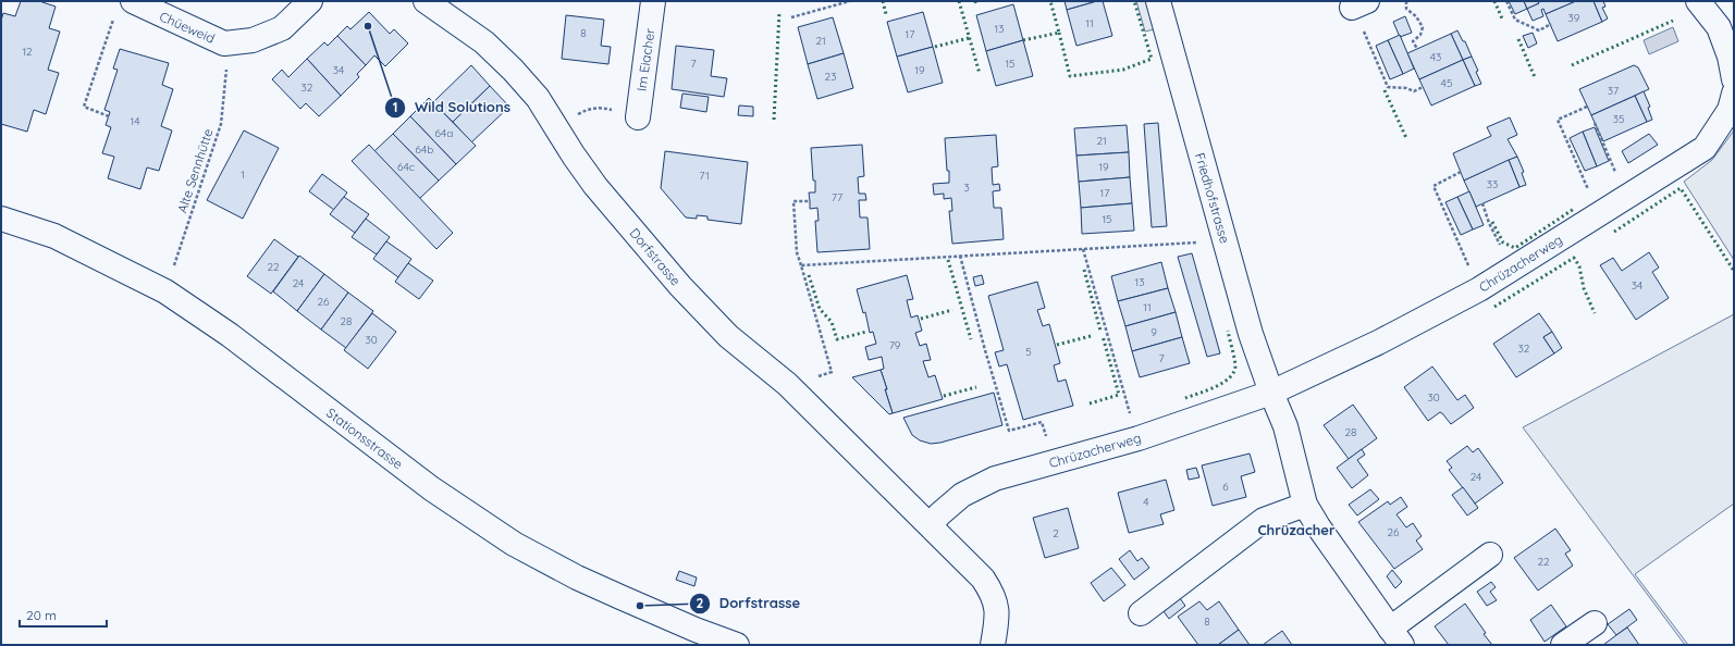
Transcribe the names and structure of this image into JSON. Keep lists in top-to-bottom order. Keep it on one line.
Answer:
{"streets":{"street":["Chüeweid","Im Eiacher","Friedhofstrasse","Dorfstrasse","Chrüzacherweg","Stationsstrasse"],"path":["Alte Sennhütte"]},"crossings":[["Friedhofstrasse","Chrüzacherweg"],["Dorfstrasse","Chrüzacherweg"]],"districts":["Chrüzacher"],"places":["Wild Solutions","Dorfstrasse"],"house_numbers":["39","11","13","8","17","21","12","43","7","15","34","19","23","45","32","37","35","14","64a","21","64b","64c","19","1","71","33","3","17","77","15","22","13","24","34","26","11","28","9","30","79","32","5","7","30","28","24","6","4","26","2","22","8"],"scale_bar":"20 m"}
